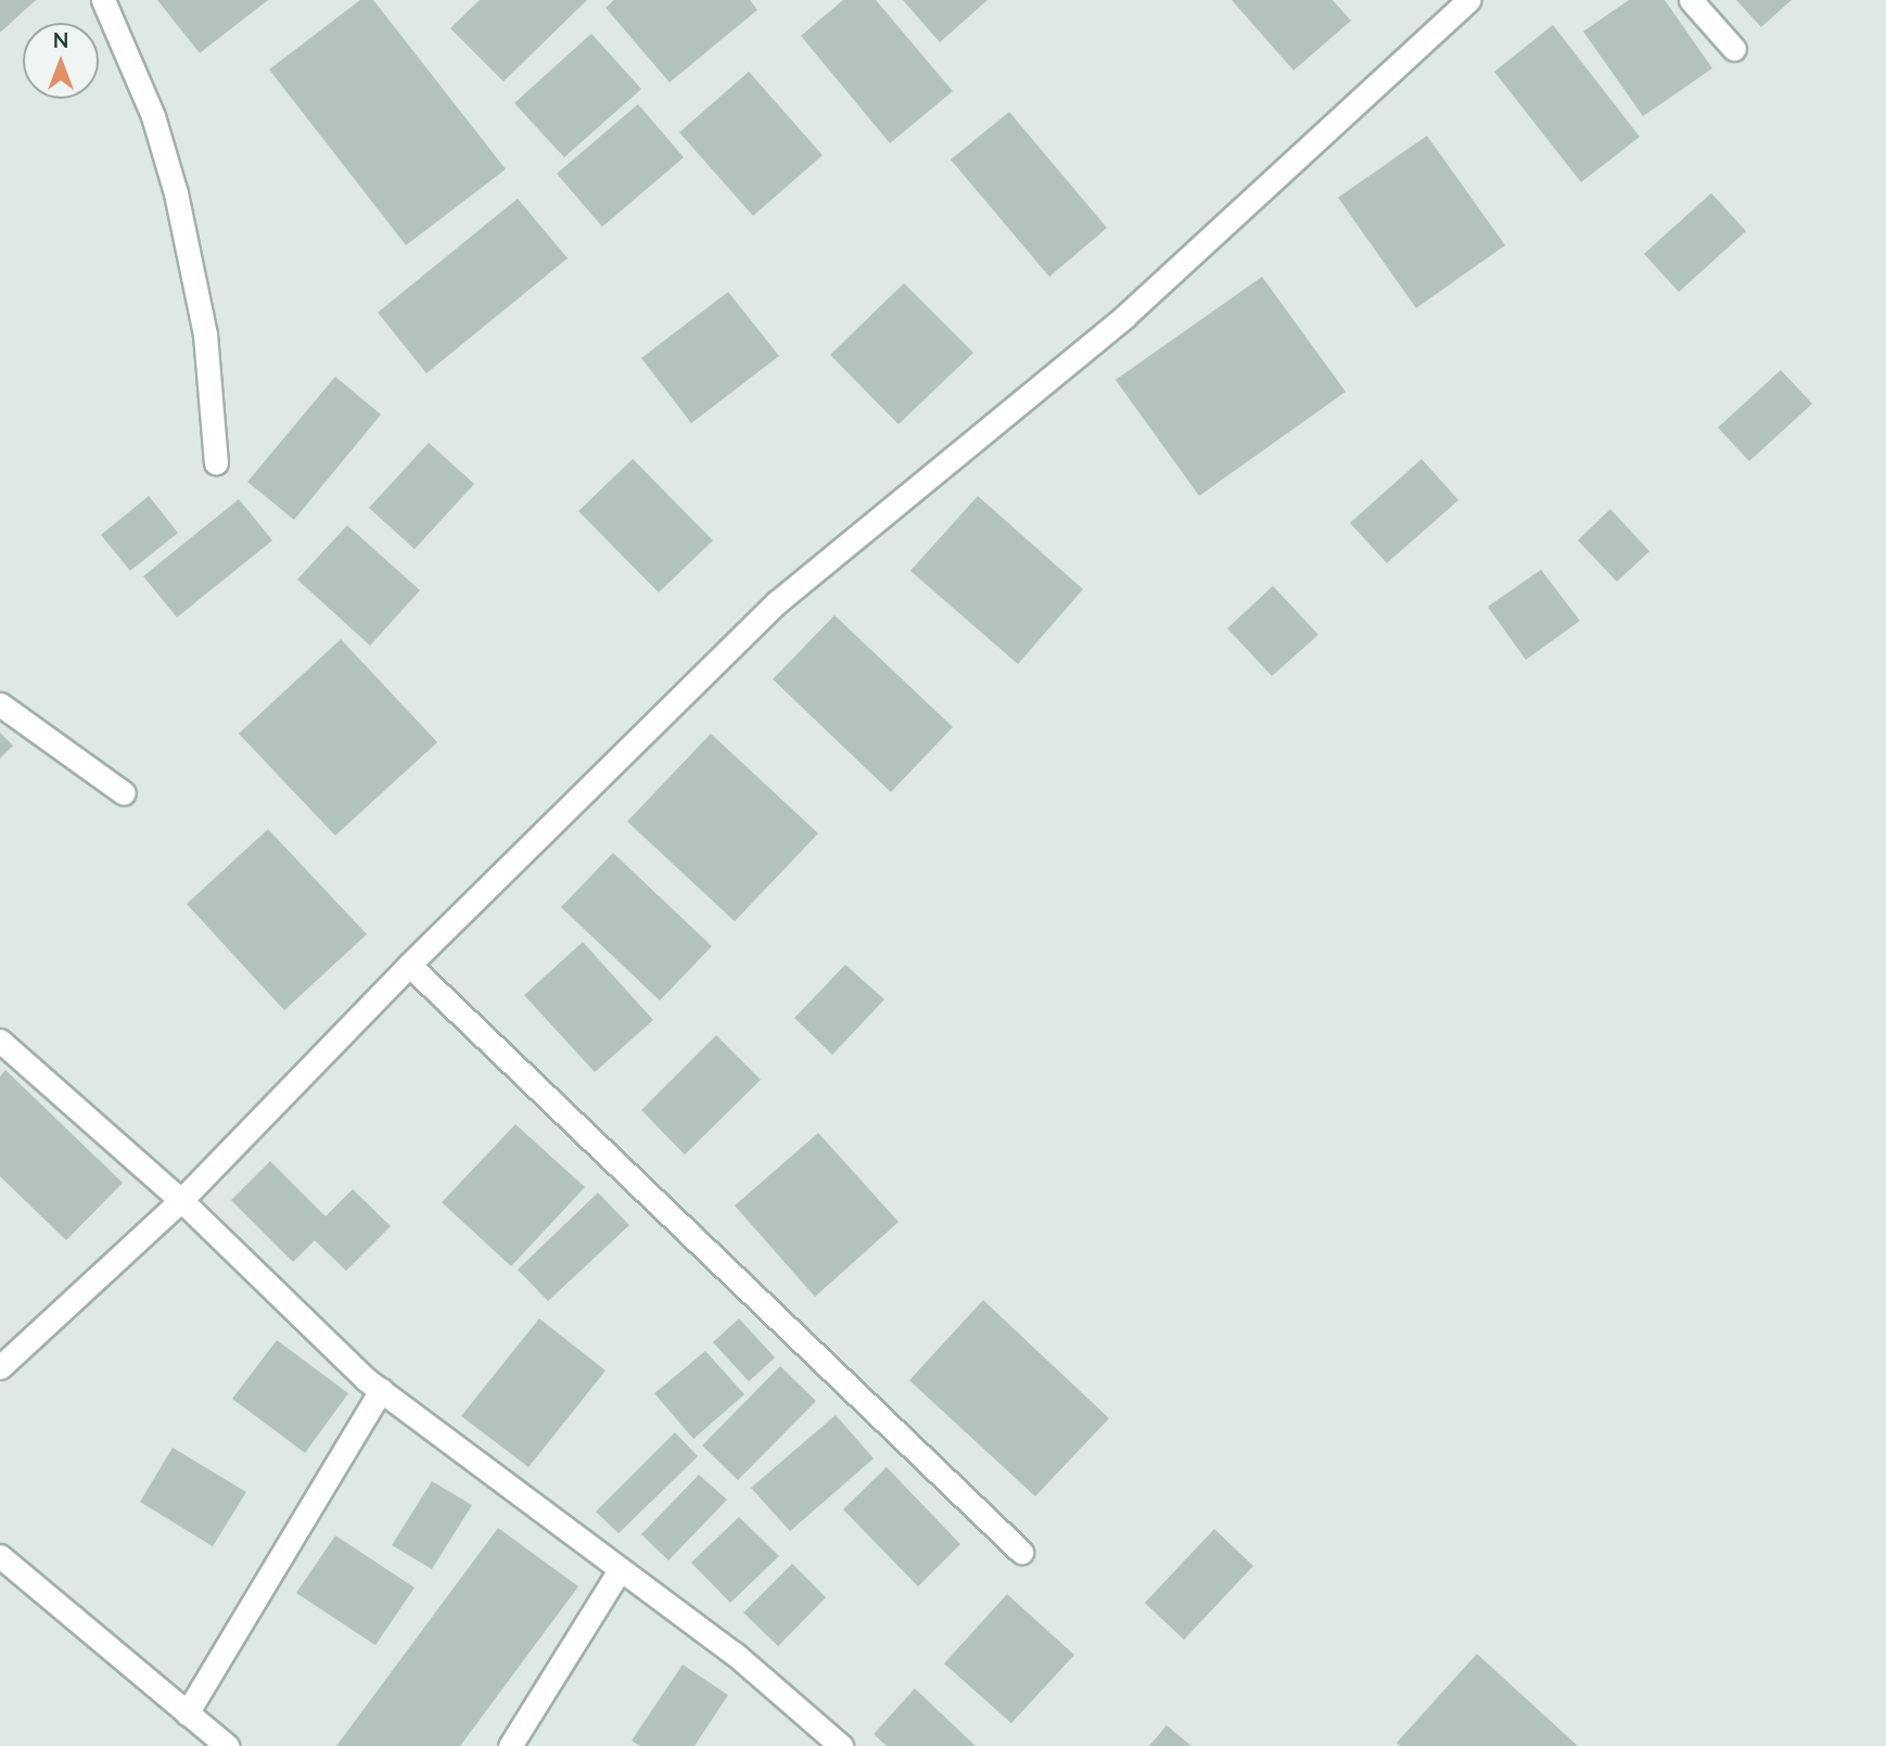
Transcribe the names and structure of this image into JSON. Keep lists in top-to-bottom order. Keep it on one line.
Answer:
{"north":"top"}
